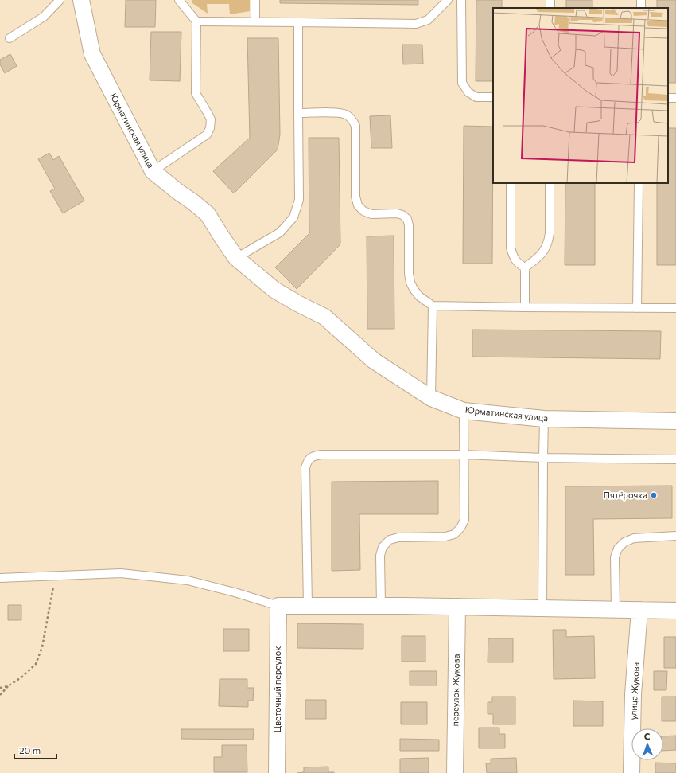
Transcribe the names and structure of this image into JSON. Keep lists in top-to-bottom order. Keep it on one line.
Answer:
{"streets":{"street":["Юрматинская улица","Цветочный переулок","переулок Жукова","улица Жукова"]},"places":["Пятёрочка"],"scale_bar":"20 m","north":"top"}
